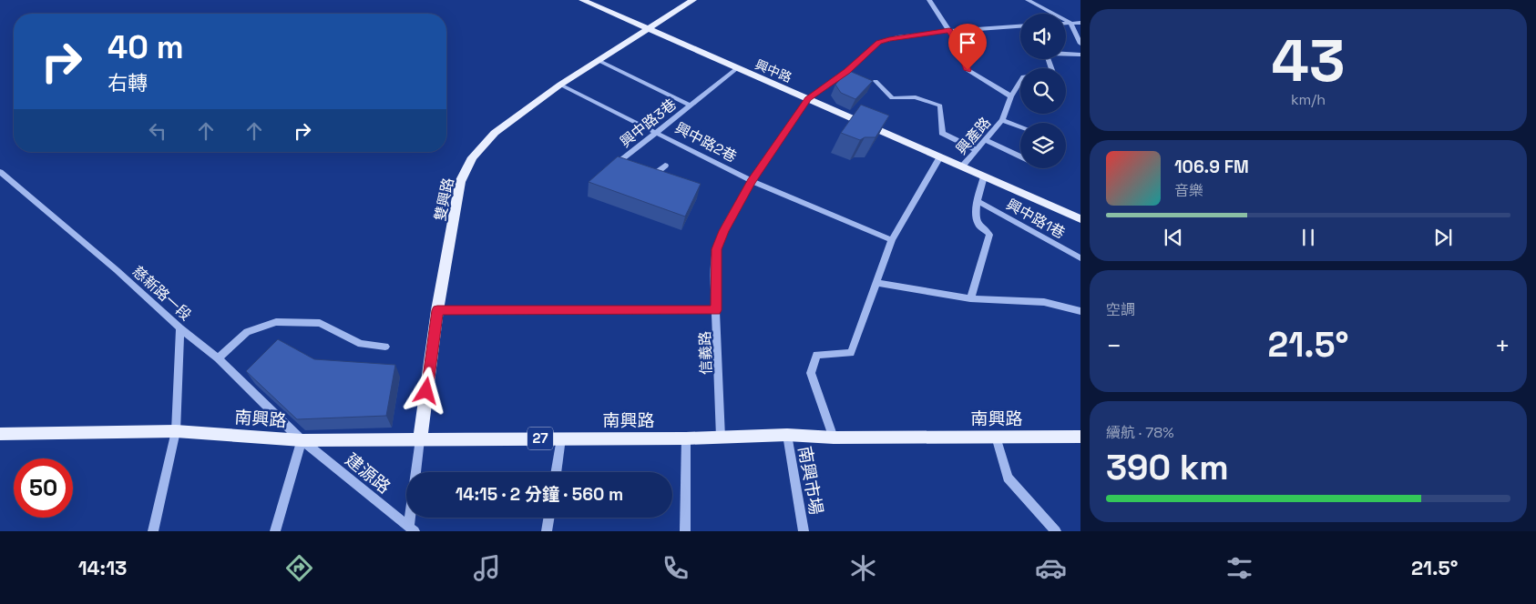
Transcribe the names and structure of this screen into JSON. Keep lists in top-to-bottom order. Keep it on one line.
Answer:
{"streets":{"main road":["興中路","雙興路","南興路","27"],"street":["興中路3巷","興產路","興中路2巷","興中路1巷","慈新路一段","信義路","建源路","南興市場"]},"crossings":[["興中路","興中路3巷"],["興中路","興產路"],["興中路","雙興路"],["興中路","信義路"],["興中路3巷","興中路2巷"],["興中路3巷","雙興路"],["興中路2巷","雙興路"],["興中路2巷","信義路"],["雙興路","南興路"],["慈新路一段","南興路"],["慈新路一段","建源路"],["信義路","南興路"],["南興路","建源路"],["南興路","南興市場"]],"page":{"tile":[["43","km/h"],"空調",["續航 · 78%","390 km"]],"turn":["40 m","右轉"],"song":["106.9 FM","音樂"],"heat":["−","21.5°","+"],"limit":"50","trip":"14:15 · 2 分鐘 · 560 m","tabs":["14:13","21.5°"]}}
